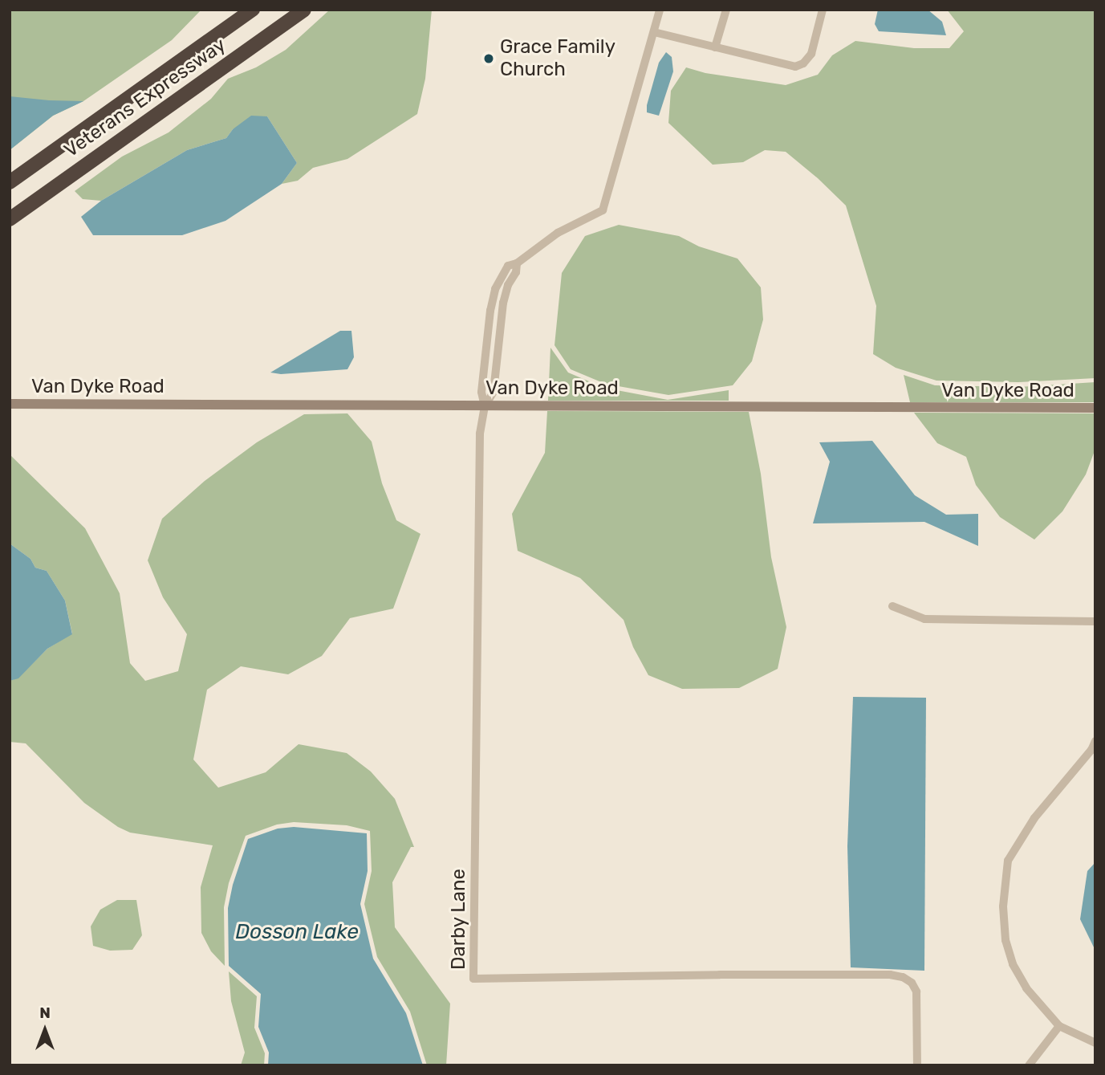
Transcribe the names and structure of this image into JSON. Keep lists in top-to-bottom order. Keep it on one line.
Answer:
{"streets":{"highway":["Veterans Expressway"],"main road":["Van Dyke Road"],"street":["Darby Lane"]},"crossings":[["Van Dyke Road","Darby Lane"]],"water":["Dosson Lake"],"places":["Grace Family Church"],"north":"top"}
